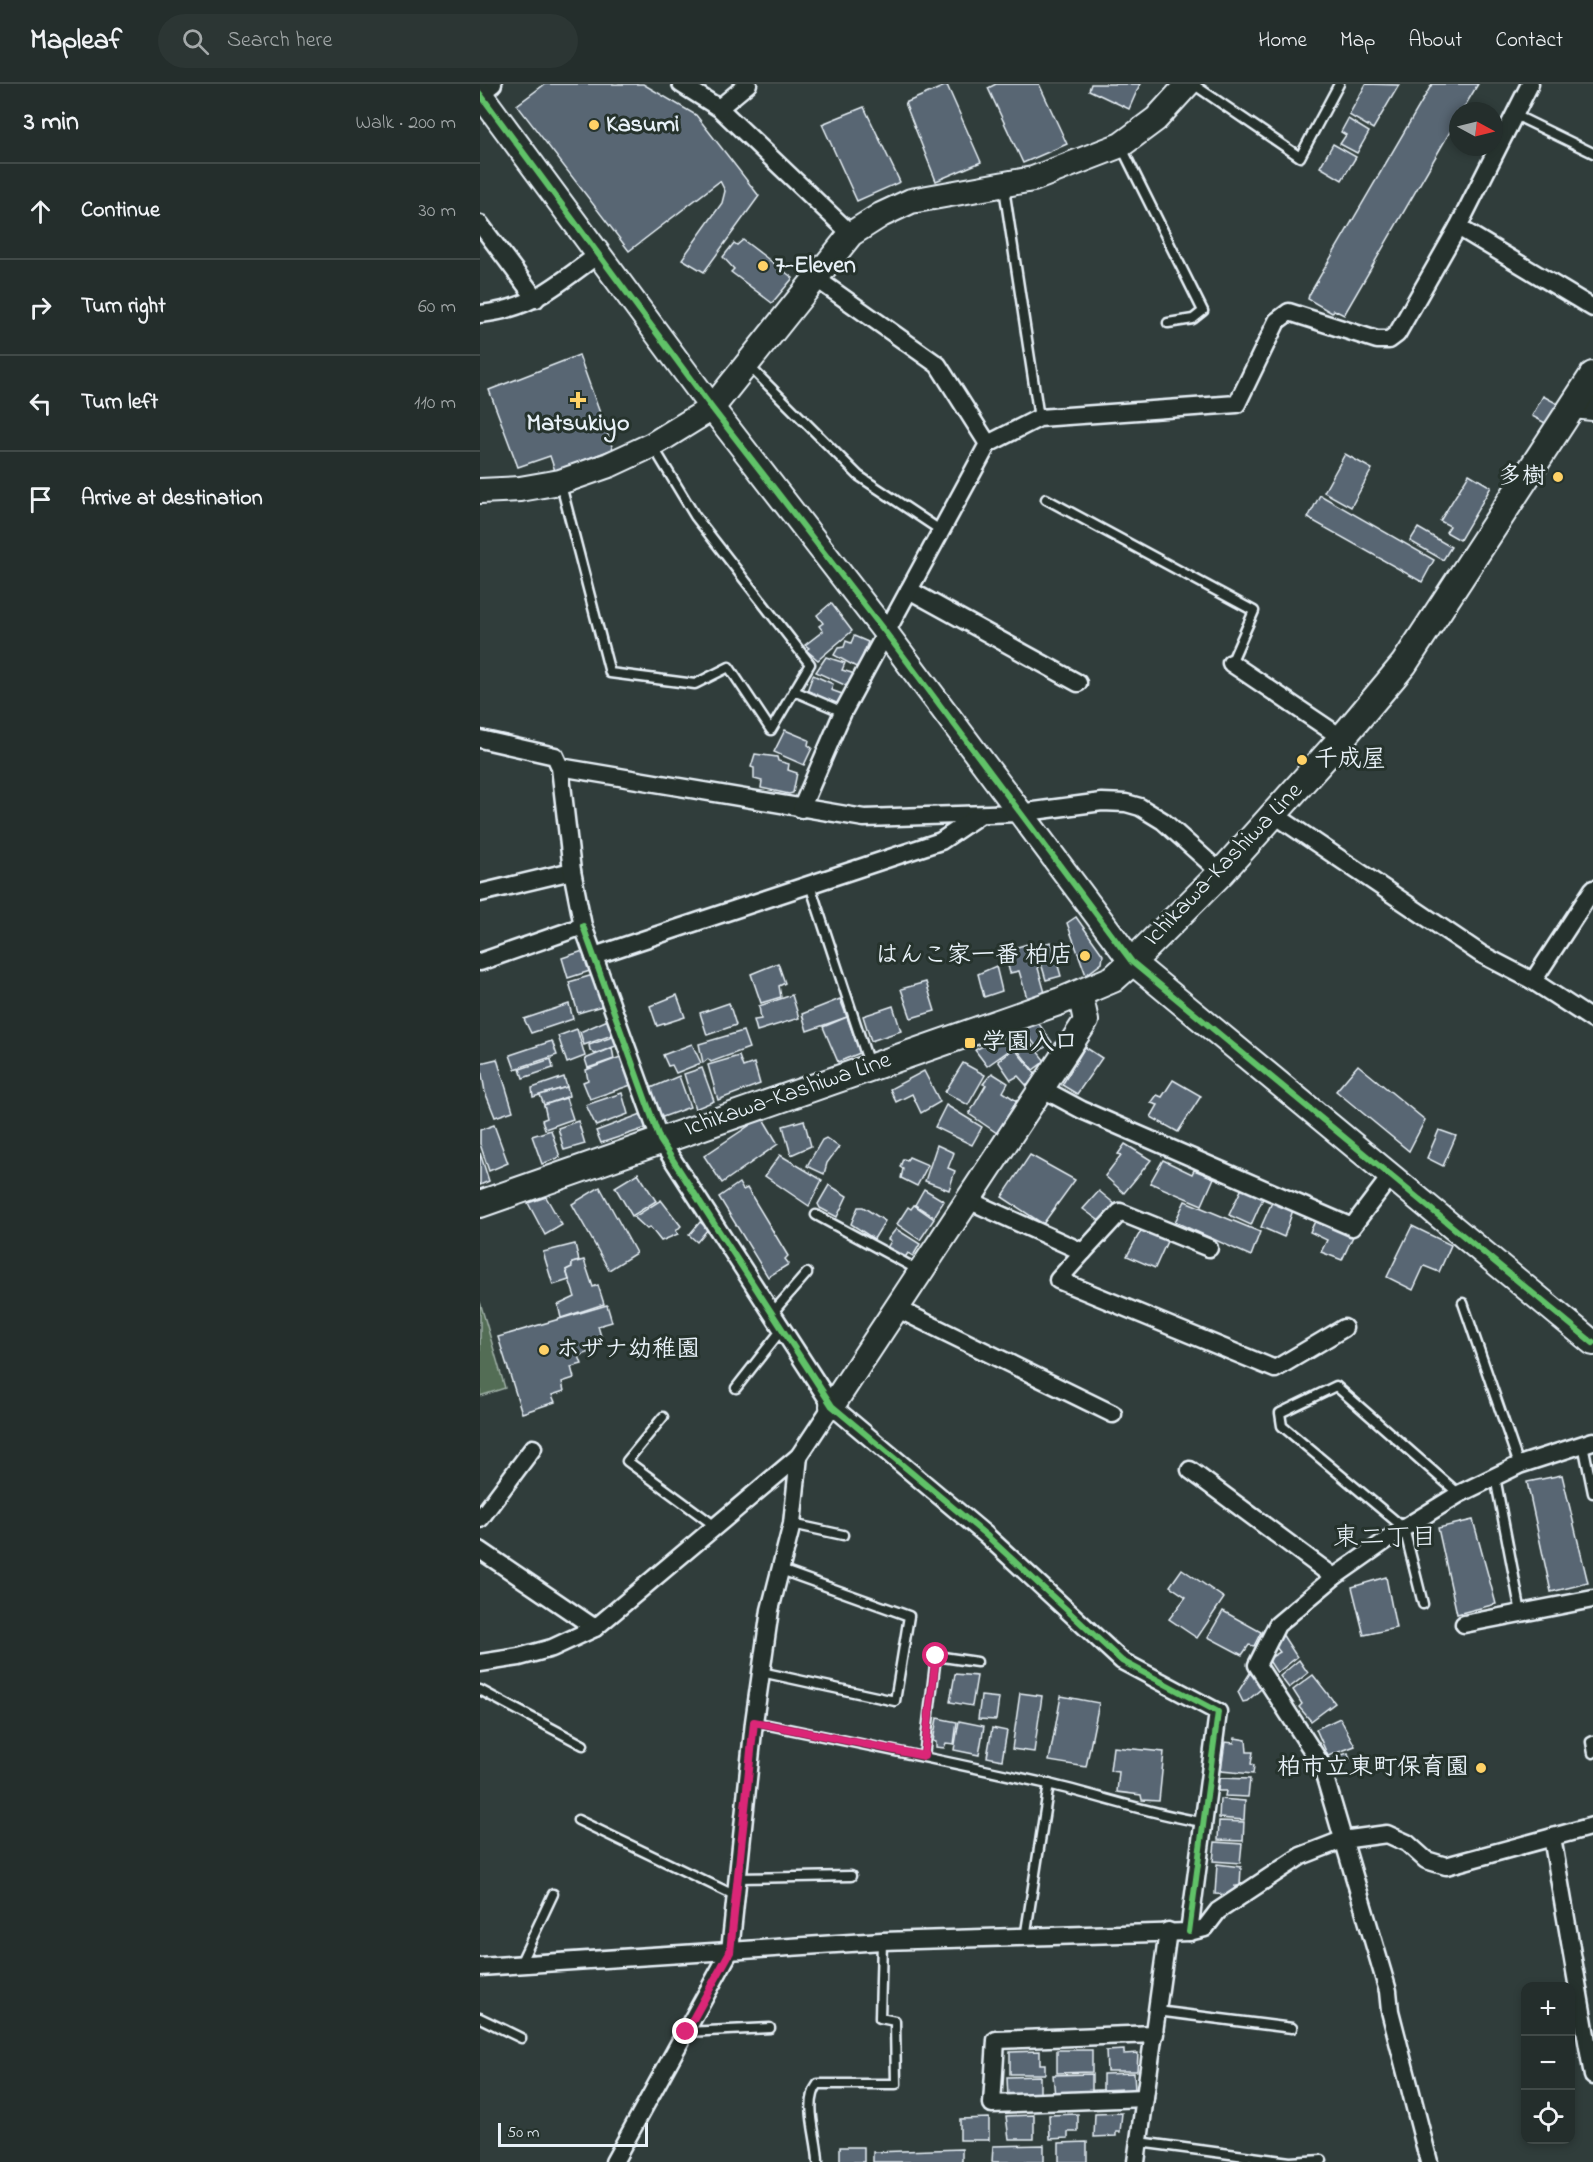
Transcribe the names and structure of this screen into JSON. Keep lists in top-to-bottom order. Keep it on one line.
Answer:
{"streets":{"main road":["Ichikawa-Kashiwa Line"]},"districts":["東二丁目"],"places":{"other":["Kasumi","7-Eleven","多樹","千成屋","はんこ家一番 柏店","ホザナ幼稚園","柏市立東町保育園"],"health":["Matsukiyo"],"transit":["学園入口"]},"scale_bar":"50 m","north":"right","page":{"header":"Mapleaf","search":"Search here","nav":["Home","Map","About","Contact"],"heading":["3 min","Walk · 200 m"],"list":[["Continue","30 m"],["Turn right","60 m"],["Turn left","110 m"],"Arrive at destination"],"map_buttons":["+","−"],"scale":"50 m"}}
